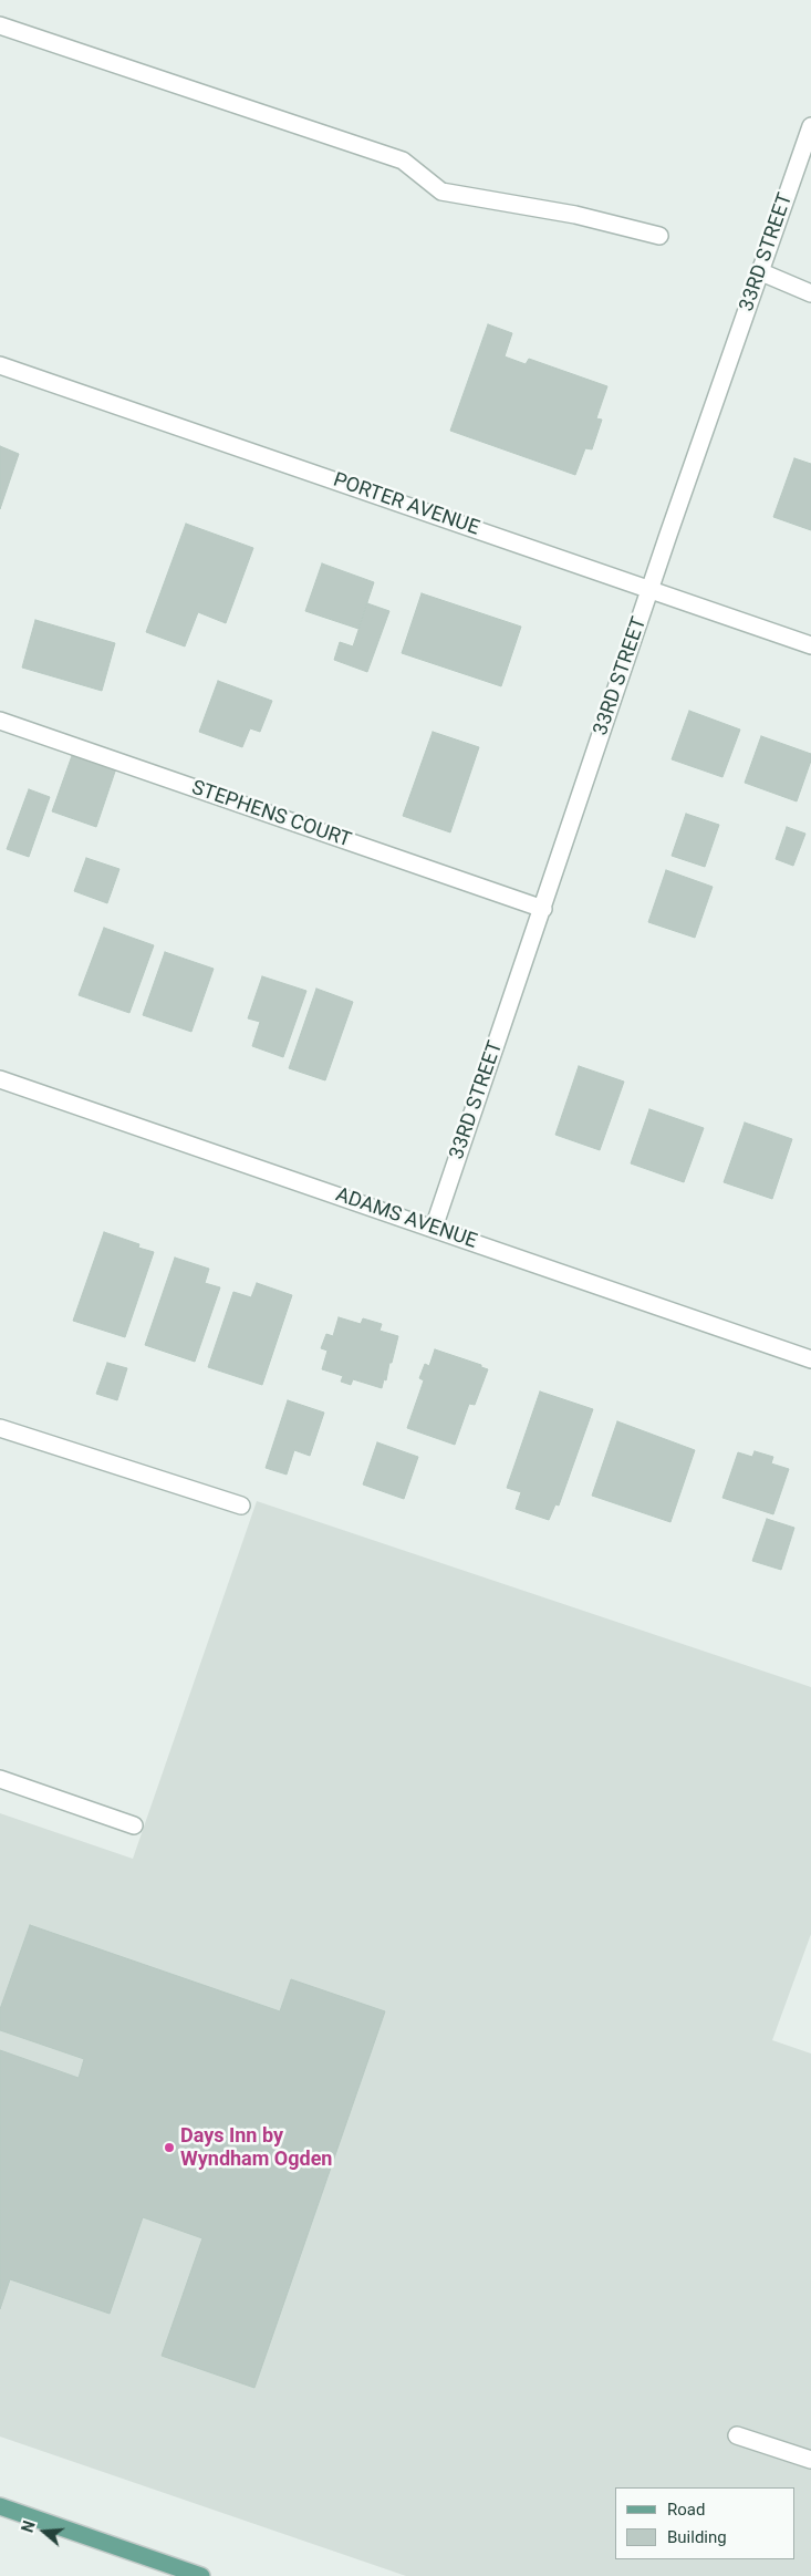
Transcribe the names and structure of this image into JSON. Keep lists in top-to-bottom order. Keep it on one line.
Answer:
{"streets":{"street":["33RD STREET","PORTER AVENUE","STEPHENS COURT","ADAMS AVENUE"]},"crossings":[["33RD STREET","PORTER AVENUE"],["33RD STREET","STEPHENS COURT"],["33RD STREET","ADAMS AVENUE"]],"places":["Days Inn by Wyndham Ogden"],"legend":["Road","Building"],"north":"left"}
